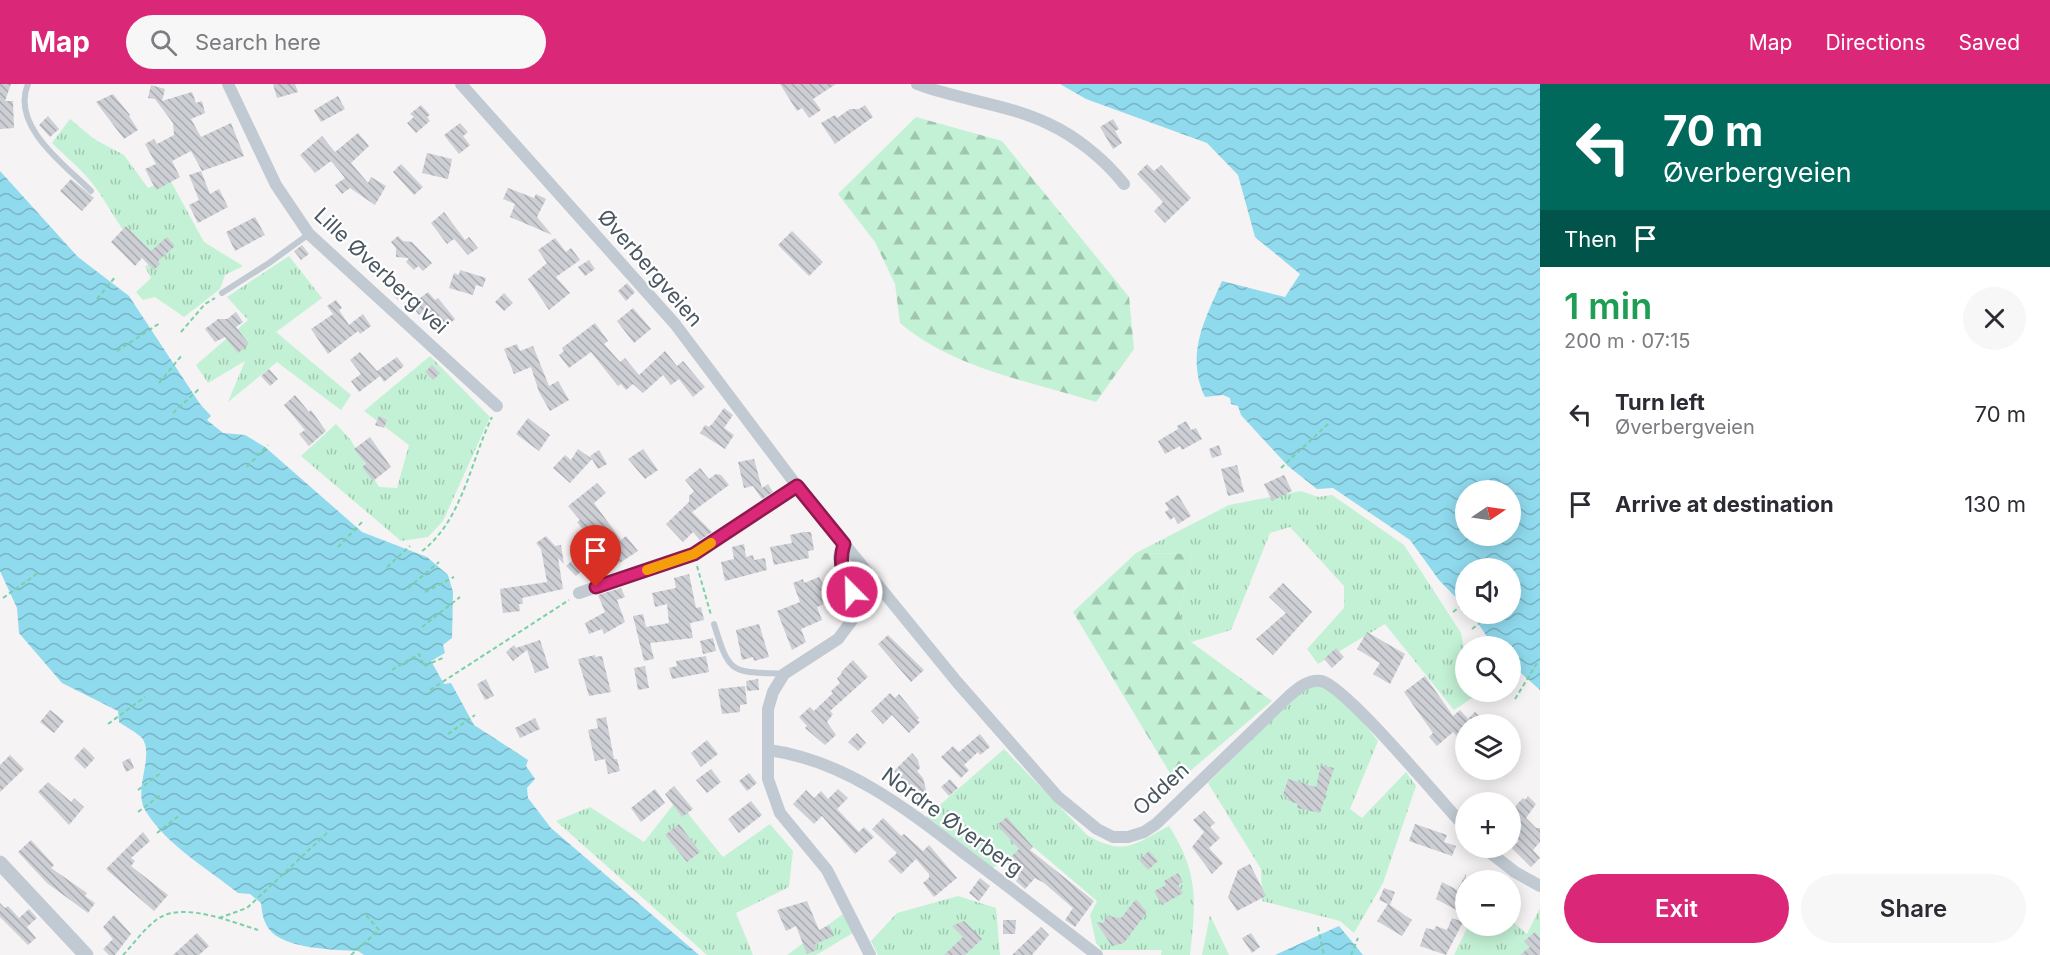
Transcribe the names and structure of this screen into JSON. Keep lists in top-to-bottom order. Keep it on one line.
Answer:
{"streets":{"street":["Øverbergveien","Lille Øverberg vei","Odden","Nordre Øverberg"]},"crossings":[["Øverbergveien","Odden"]],"north":"right","page":{"header":"Map","search":"Search here","nav":["Map","Directions","Saved"],"turn":["70 m","Øverbergveien"],"then":"Then","heading":["1 min","200 m · 07:15"],"list":[{"name":"Turn left","note":"Øverbergveien","value":"70 m"},{"name":"Arrive at destination","value":"130 m"}],"map_buttons":["+","−"],"buttons":["Exit","Share"]}}
